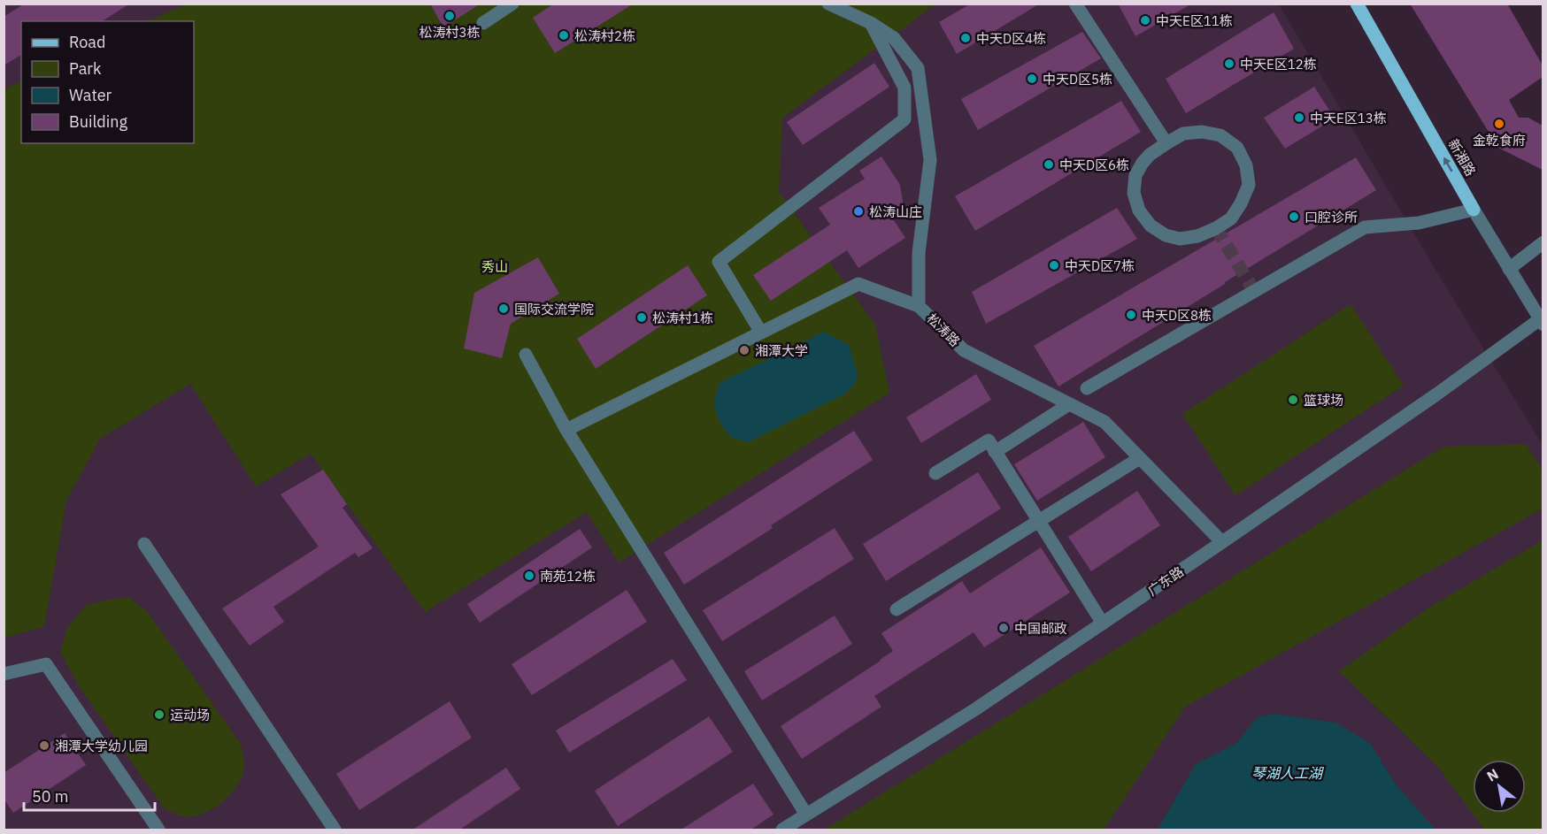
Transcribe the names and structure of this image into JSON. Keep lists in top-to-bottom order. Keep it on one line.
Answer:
{"streets":{"main road":["新湘路"],"street":["松涛路","广东路"]},"crossings":[["新湘路","广东路"],["松涛路","广东路"]],"one_way":["新湘路"],"water":["琴湖人工湖"],"parks":["秀山"],"places":["松涛村3栋","中天E区11栋","松涛村2栋","中天D区4栋","中天E区12栋","中天D区5栋","中天E区13栋","金乾食府","中天D区6栋","松涛山庄","口腔诊所","中天D区7栋","国际交流学院","中天D区8栋","松涛村1栋","湘潭大学","篮球场","南苑12栋","中国邮政","运动场","湘潭大学幼儿园"],"legend":["Road","Park","Water","Building"],"scale_bar":"50 m","north":"top left"}
